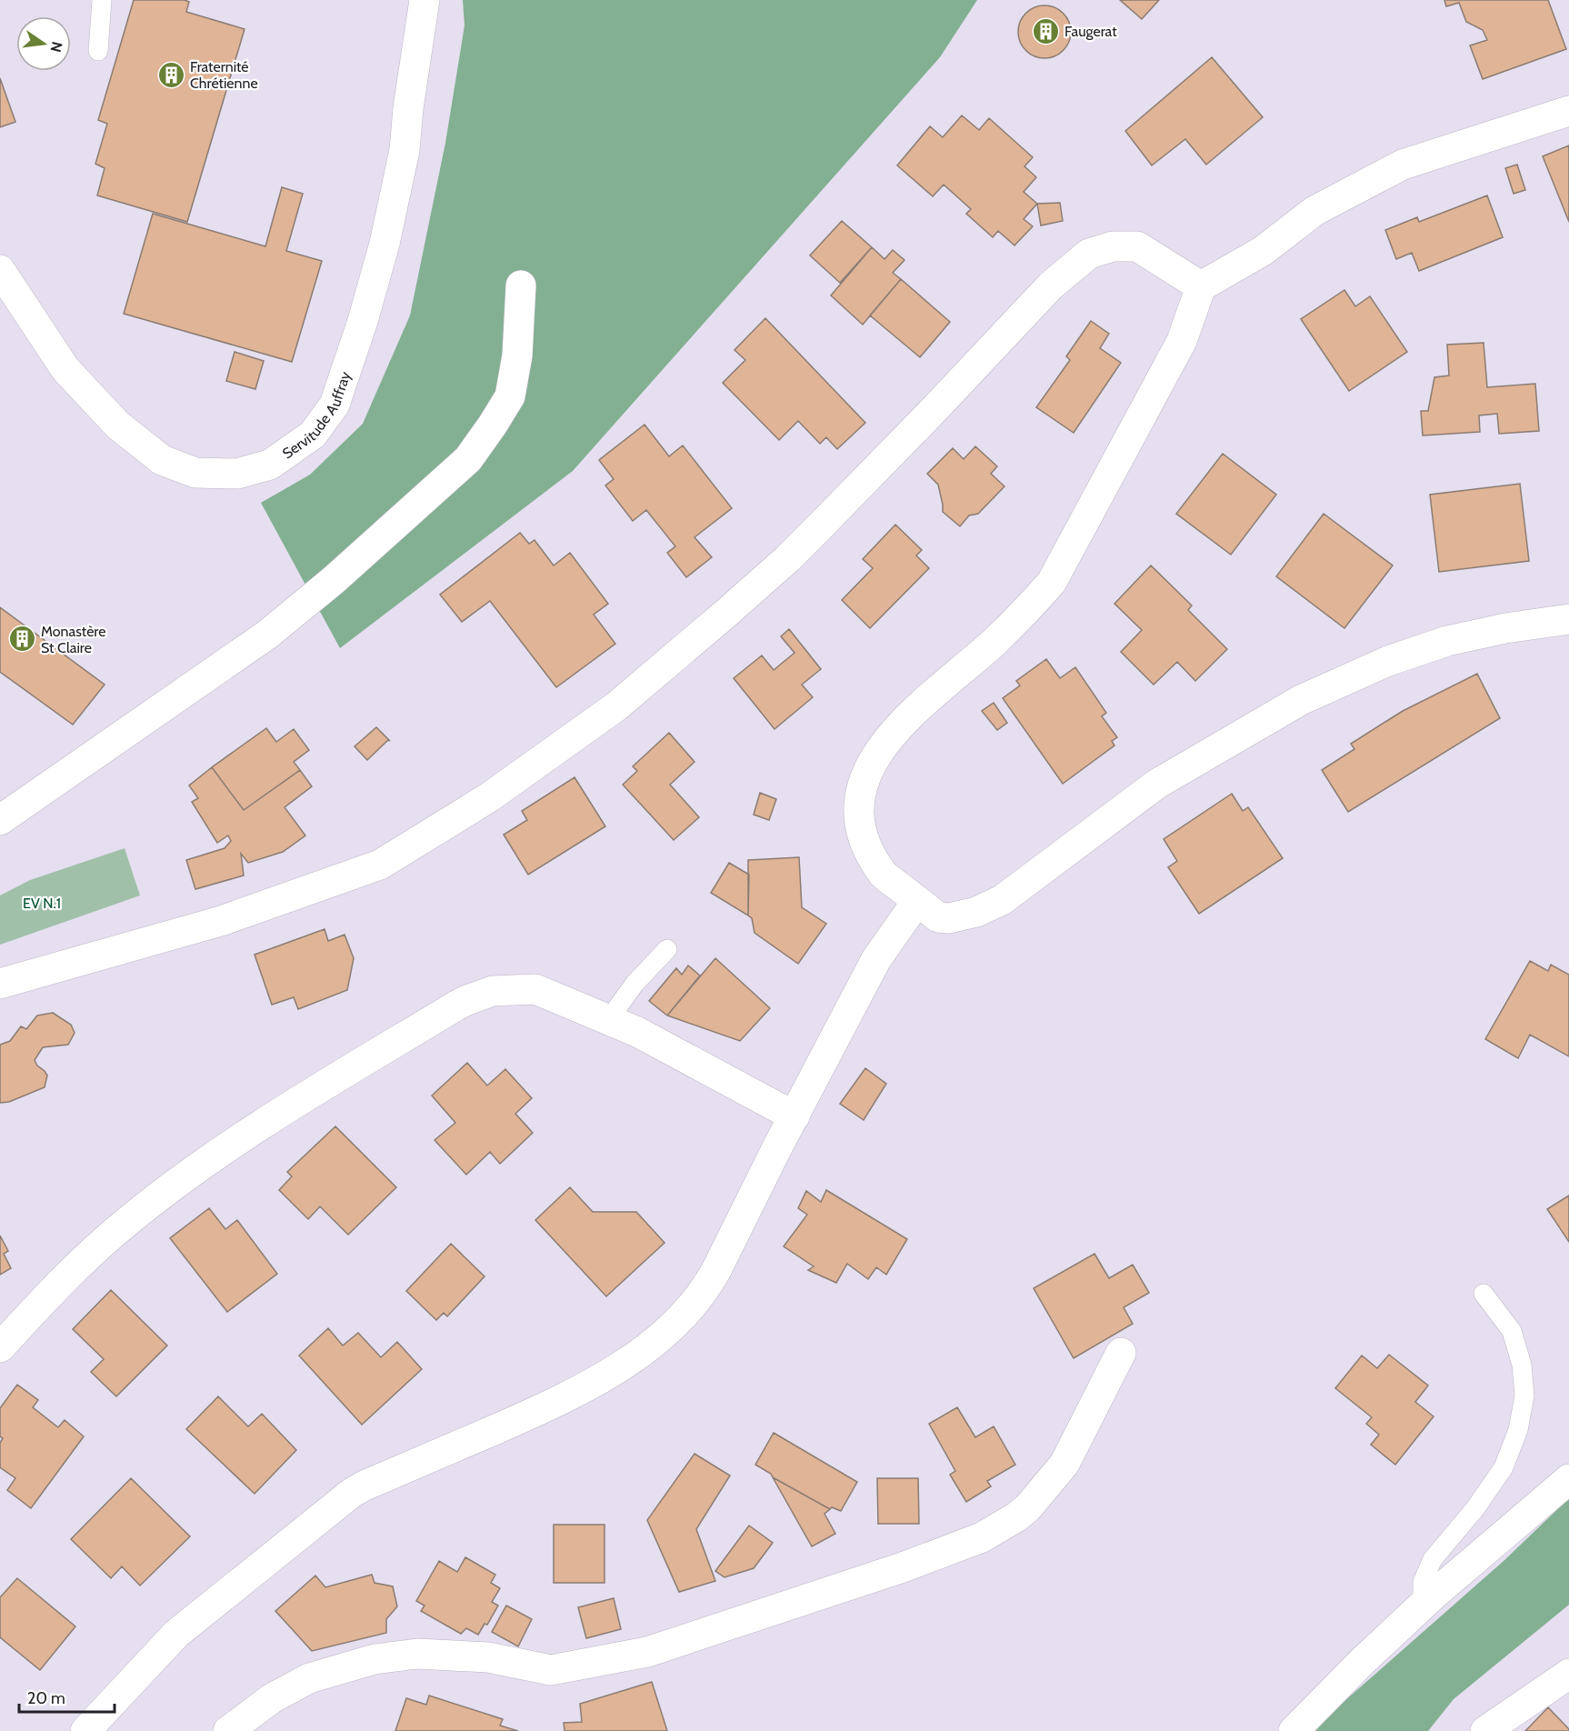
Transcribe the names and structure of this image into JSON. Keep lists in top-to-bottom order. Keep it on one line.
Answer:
{"streets":{"street":["Servitude Auffray"]},"parks":["EV N.1"],"places":{"building":["Faugerat","Fraternité Chrétienne","Monastère St Claire"]},"scale_bar":"20 m","north":"right"}
